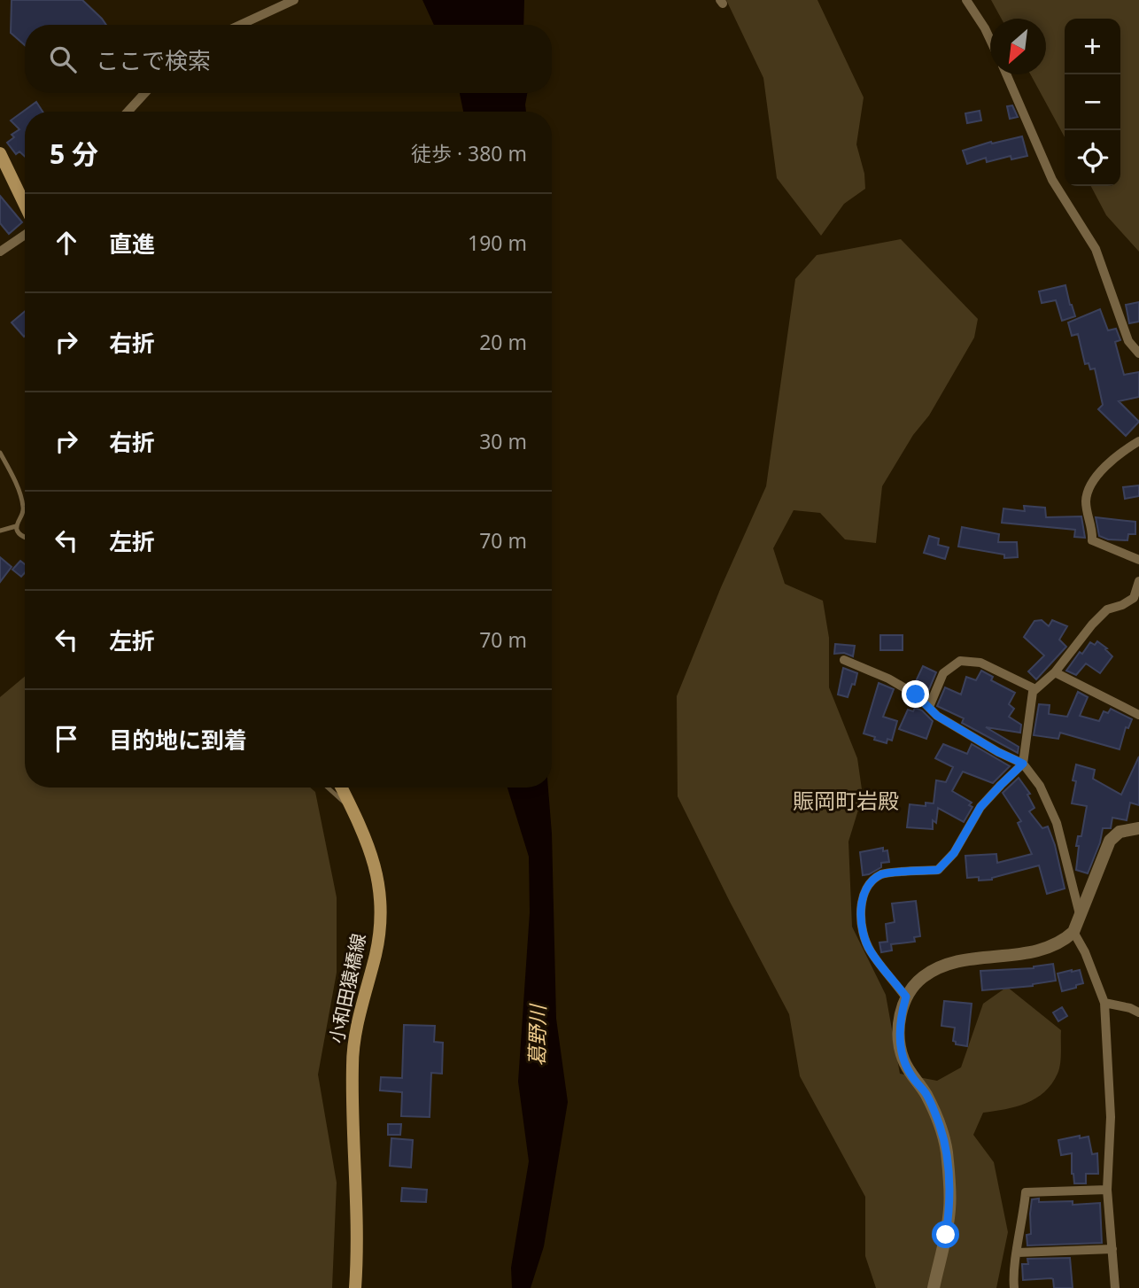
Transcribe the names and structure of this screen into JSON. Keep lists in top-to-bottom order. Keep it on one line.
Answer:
{"streets":{"main road":["小和田猿橋線"]},"districts":["賑岡町岩殿"],"water":["葛野川"],"north":"bottom left","page":{"map_buttons":["+","−"],"search":"ここで検索","heading":["5 分","徒歩 · 380 m"],"list":[["直進","190 m"],["右折","20 m"],["右折","30 m"],["左折","70 m"],["左折","70 m"],"目的地に到着"]}}
